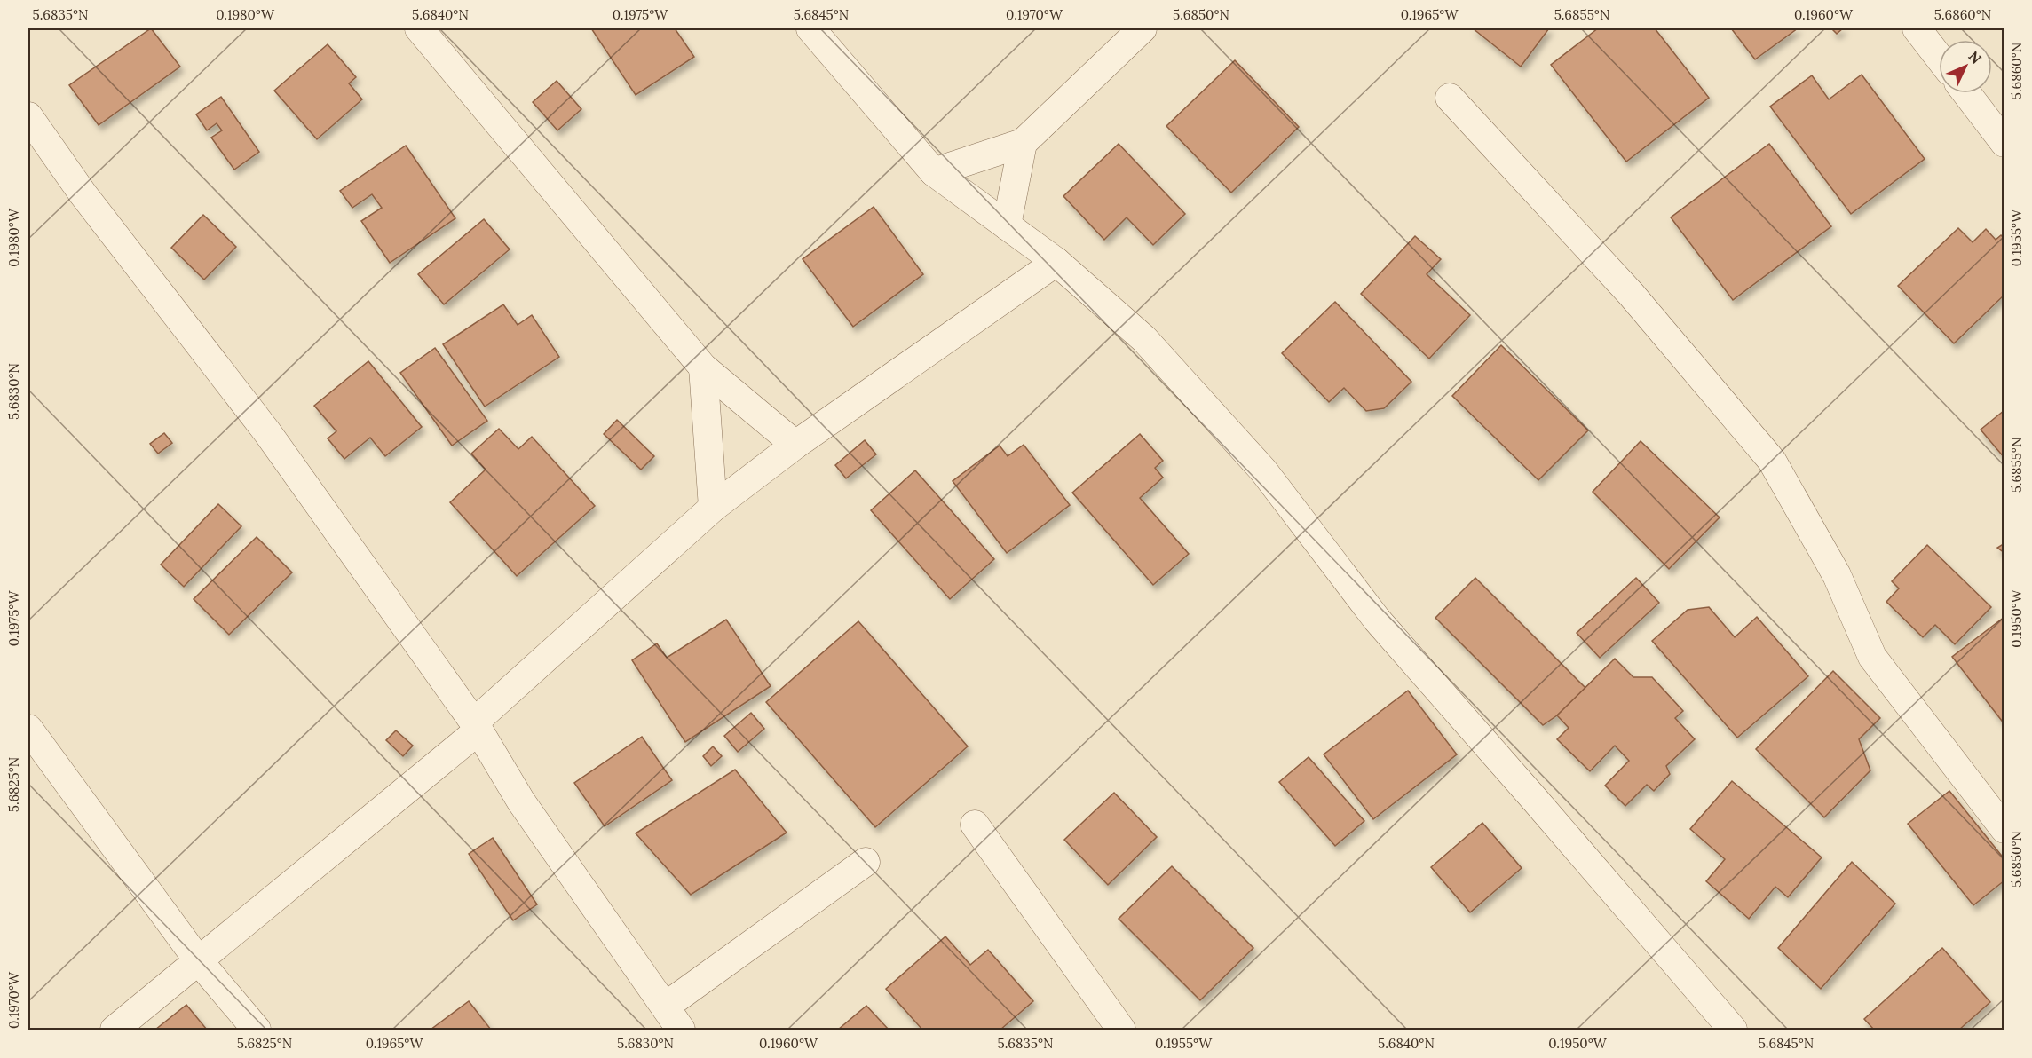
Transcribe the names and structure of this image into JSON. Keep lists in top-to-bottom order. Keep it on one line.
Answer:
{"north":"top right","coordinates":["5.6835°N","0.1980°W","5.6840°N","0.1975°W","5.6845°N","0.1970°W","5.6850°N","0.1965°W","5.6855°N","0.1960°W","5.6860°N","0.1955°W","5.6830°N","0.1950°W","5.6825°N"]}
